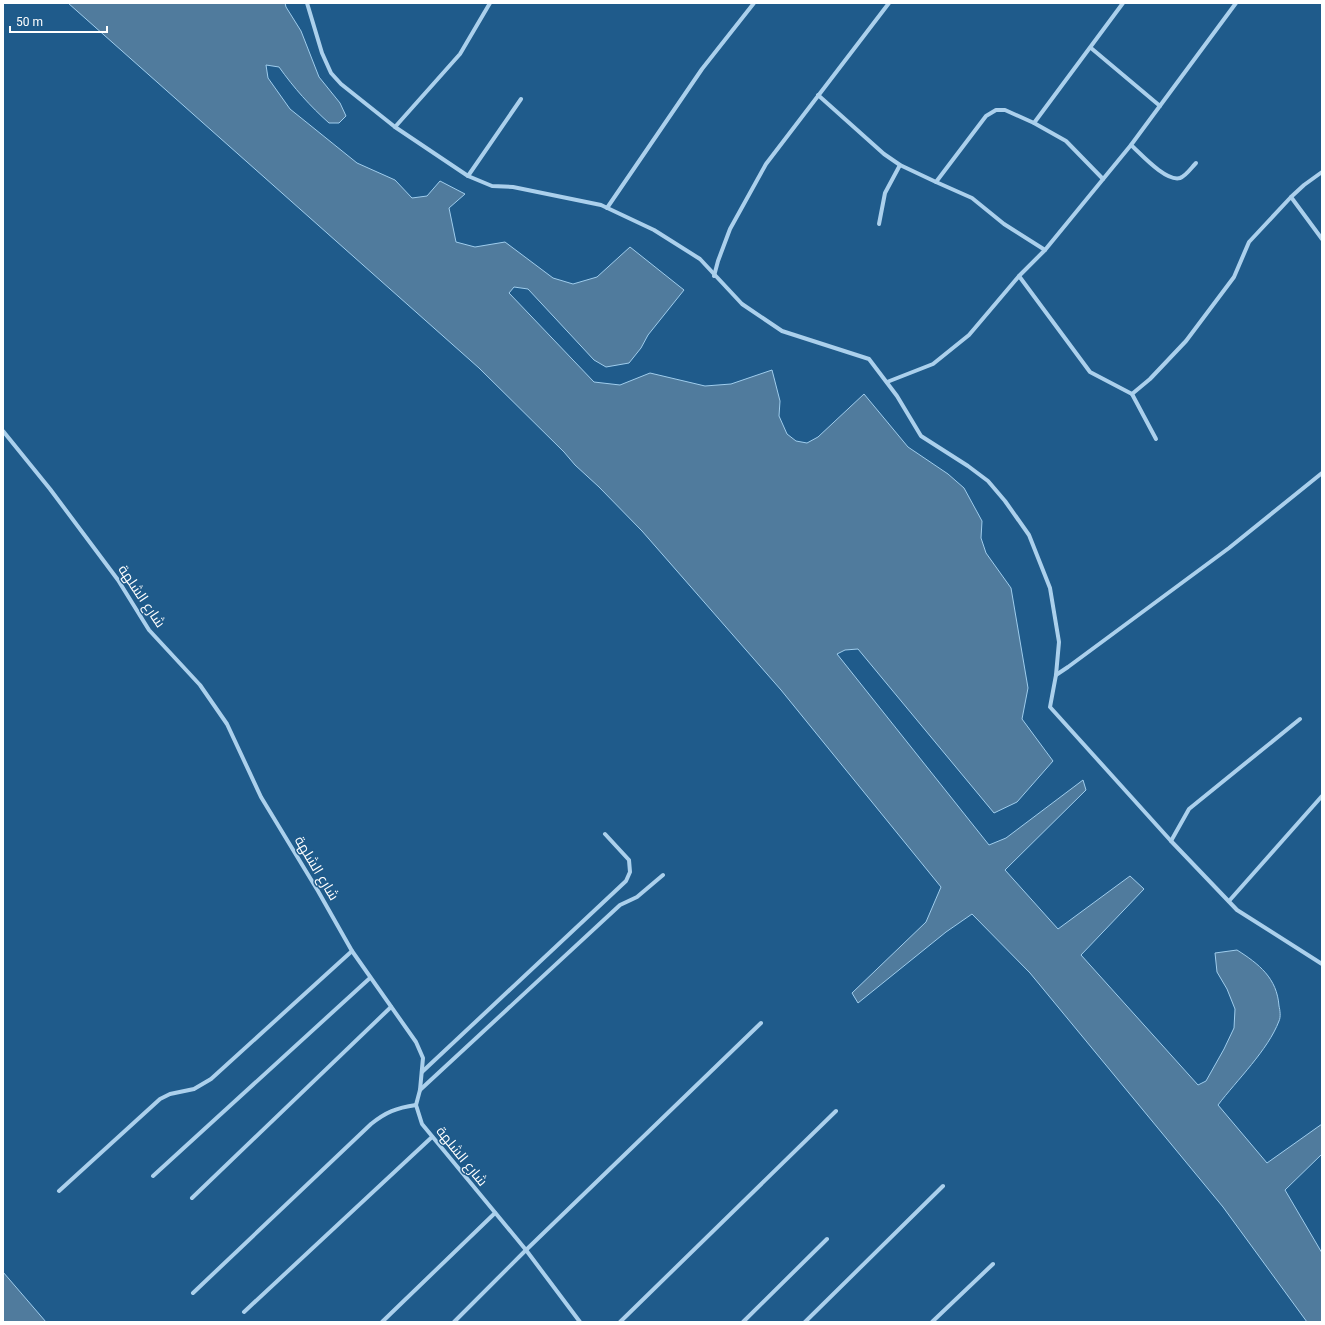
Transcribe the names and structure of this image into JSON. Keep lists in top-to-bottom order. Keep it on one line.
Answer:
{"streets":{"street":["شارع الشلهة"]},"scale_bar":"50 m"}
